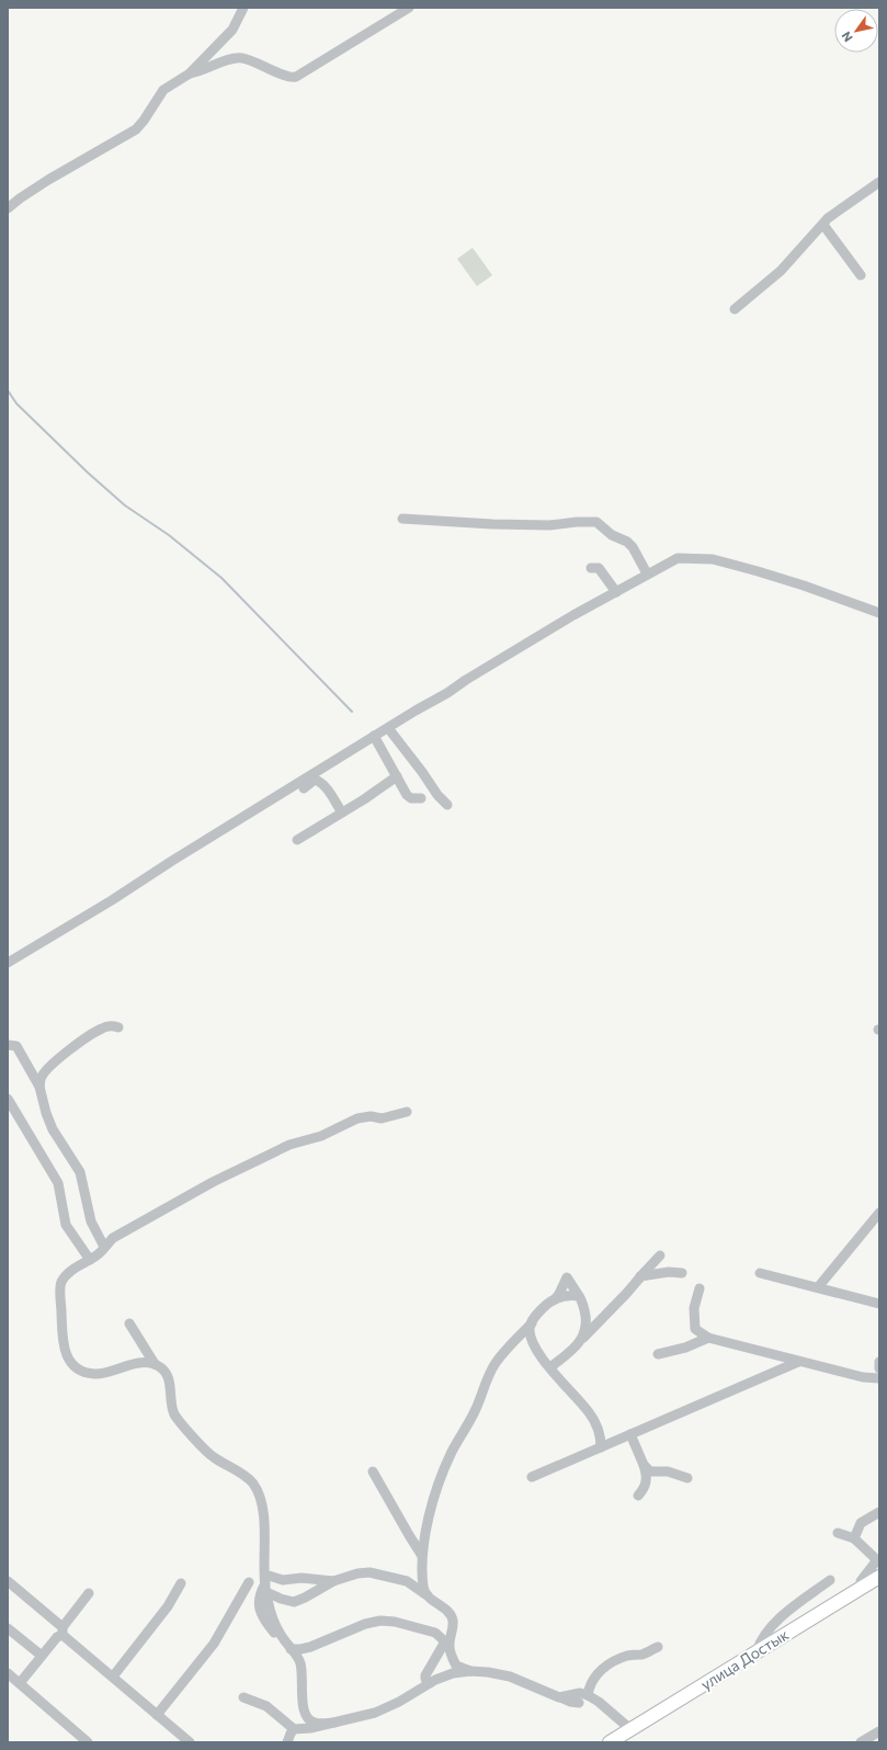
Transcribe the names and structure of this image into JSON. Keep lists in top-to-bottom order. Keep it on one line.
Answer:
{"streets":{"main road":["улица Достык"]},"north":"bottom left"}
